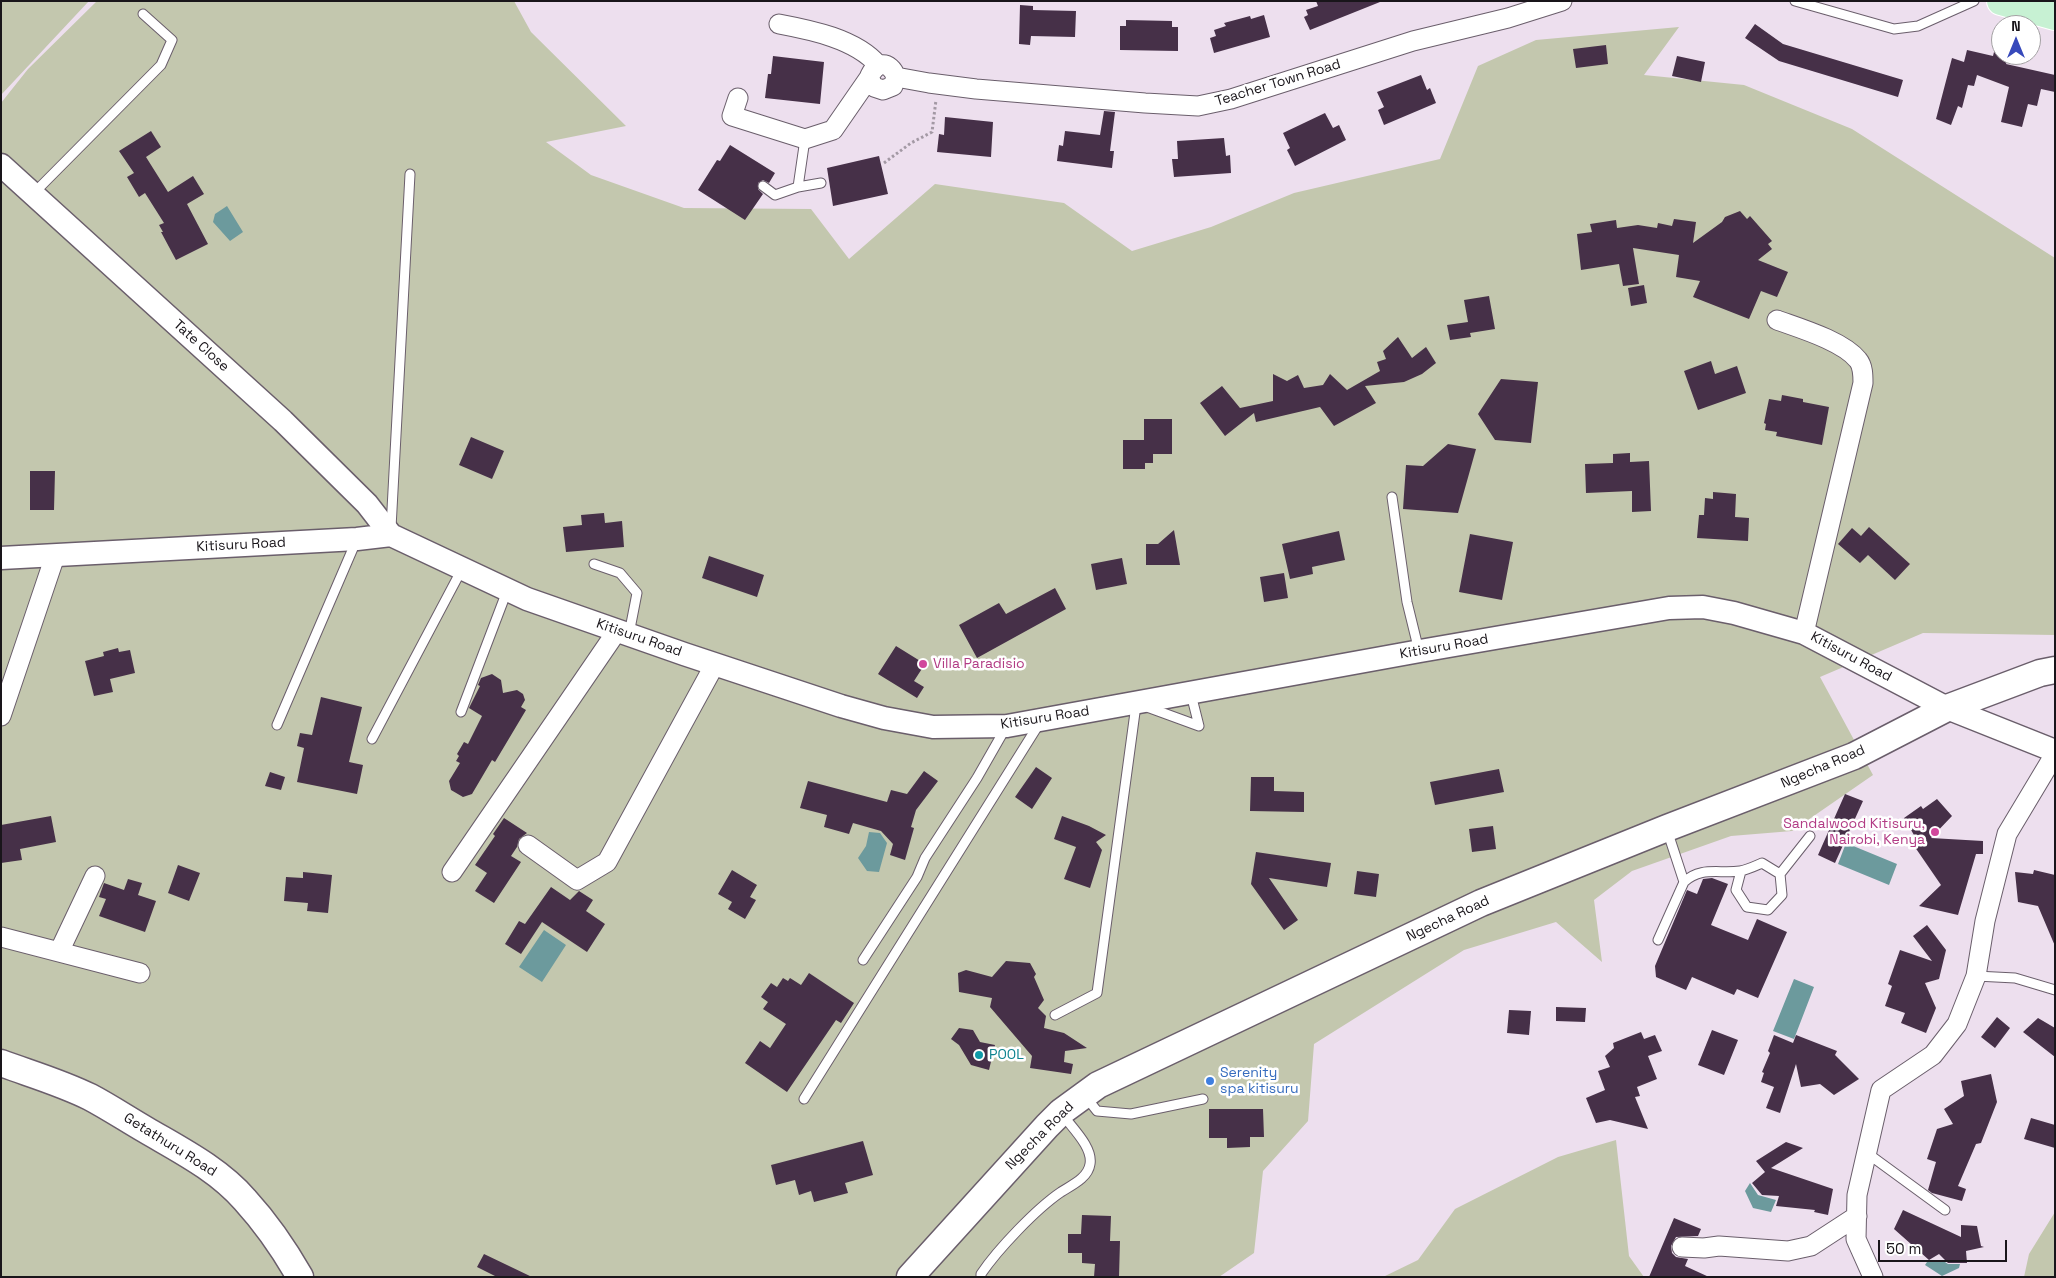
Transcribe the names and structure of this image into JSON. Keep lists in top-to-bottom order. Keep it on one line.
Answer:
{"streets":{"main road":["Ngecha Road","Getathuru Road"],"street":["Teacher Town Road","Tate Close","Kitisuru Road"]},"crossings":[["Tate Close","Kitisuru Road"],["Kitisuru Road","Ngecha Road"]],"places":["Villa Paradisio","Sandalwood Kitisuru, Nairobi, Kenya","POOL","Serenity spa kitisuru"],"scale_bar":"50 m","north":"top"}
